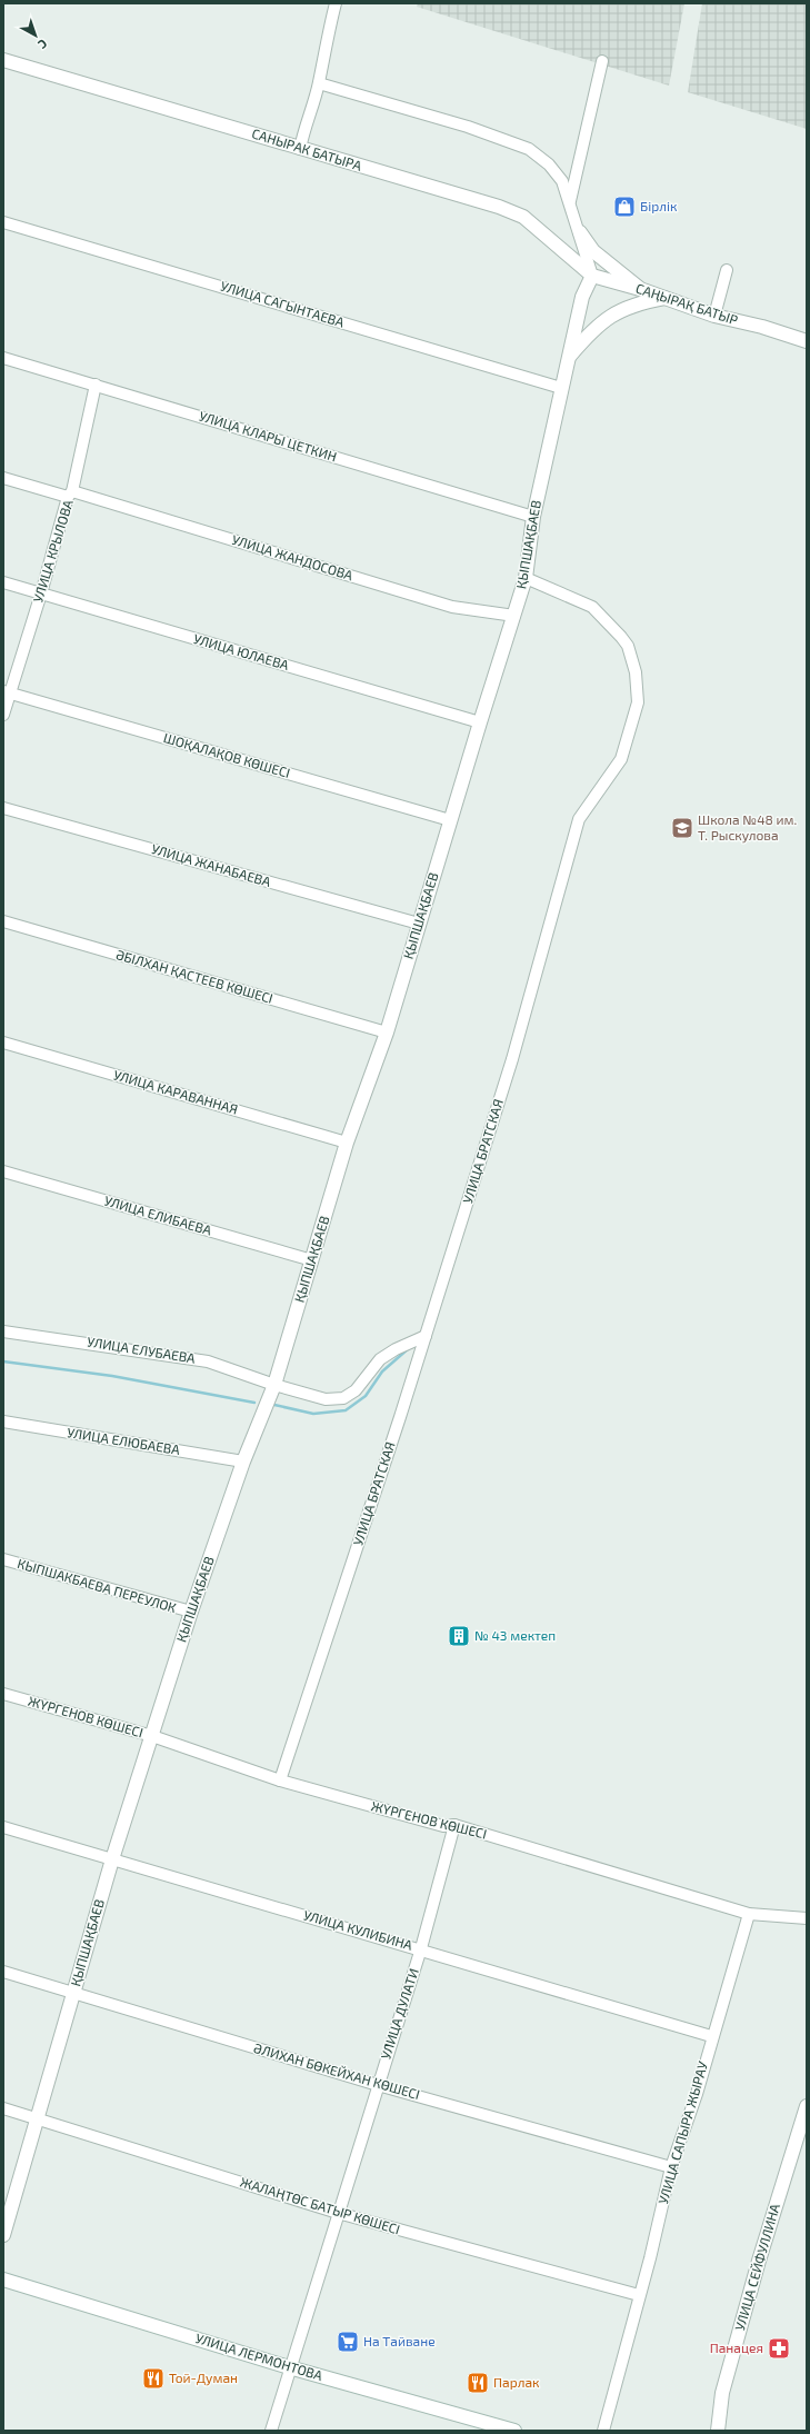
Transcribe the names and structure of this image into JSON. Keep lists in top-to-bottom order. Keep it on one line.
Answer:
{"streets":{"street":["САНЫРАК БАТЫРА","УЛИЦА САГЫНТАЕВА","САҢЫРАҚ БАТЫР","УЛИЦА КЛАРЫ ЦЕТКИН","ҚЫПШАҚБАЕВ","УЛИЦА КРЫЛОВА","УЛИЦА ЖАНДОСОВА","УЛИЦА ЮЛАЕВА","ШОҚАЛАҚОВ КӨШЕСІ","УЛИЦА ЖАНАБАЕВА","ӘБІЛХАН ҚАСТЕЕВ КӨШЕСІ","УЛИЦА КАРАВАННАЯ","УЛИЦА БРАТСКАЯ","УЛИЦА ЕЛИБАЕВА","УЛИЦА ЕЛУБАЕВА","УЛИЦА ЕЛЮБАЕВА","КЫПШАКБАЕВА ПЕРЕУЛОК","ЖҮРГЕНОВ КӨШЕСІ","УЛИЦА КУЛИБИНА","УЛИЦА ДУЛАТИ","ӘЛИХАН БӨКЕЙХАН КӨШЕСІ","УЛИЦА САПЫРА ЖЫРАУ","ЖАЛАҢТӨС БАТЫР КӨШЕСІ","УЛИЦА СЕЙФУЛЛИНА","УЛИЦА ЛЕРМОНТОВА"]},"crossings":[["САНЫРАК БАТЫРА","САҢЫРАҚ БАТЫР"],["САНЫРАК БАТЫРА","ҚЫПШАҚБАЕВ"],["УЛИЦА САГЫНТАЕВА","ҚЫПШАҚБАЕВ"],["САҢЫРАҚ БАТЫР","ҚЫПШАҚБАЕВ"],["УЛИЦА КЛАРЫ ЦЕТКИН","ҚЫПШАҚБАЕВ"],["УЛИЦА КЛАРЫ ЦЕТКИН","УЛИЦА КРЫЛОВА"],["ҚЫПШАҚБАЕВ","УЛИЦА ЖАНДОСОВА"],["ҚЫПШАҚБАЕВ","УЛИЦА ЮЛАЕВА"],["ҚЫПШАҚБАЕВ","ШОҚАЛАҚОВ КӨШЕСІ"],["ҚЫПШАҚБАЕВ","УЛИЦА ЖАНАБАЕВА"],["ҚЫПШАҚБАЕВ","ӘБІЛХАН ҚАСТЕЕВ КӨШЕСІ"],["ҚЫПШАҚБАЕВ","УЛИЦА КАРАВАННАЯ"],["ҚЫПШАҚБАЕВ","УЛИЦА БРАТСКАЯ"],["ҚЫПШАҚБАЕВ","УЛИЦА ЕЛИБАЕВА"],["ҚЫПШАҚБАЕВ","УЛИЦА ЕЛУБАЕВА"],["ҚЫПШАҚБАЕВ","УЛИЦА ЕЛЮБАЕВА"],["ҚЫПШАҚБАЕВ","КЫПШАКБАЕВА ПЕРЕУЛОК"],["ҚЫПШАҚБАЕВ","ЖҮРГЕНОВ КӨШЕСІ"],["ҚЫПШАҚБАЕВ","УЛИЦА КУЛИБИНА"],["ҚЫПШАҚБАЕВ","ӘЛИХАН БӨКЕЙХАН КӨШЕСІ"],["ҚЫПШАҚБАЕВ","ЖАЛАҢТӨС БАТЫР КӨШЕСІ"],["УЛИЦА КРЫЛОВА","УЛИЦА ЖАНДОСОВА"],["УЛИЦА КРЫЛОВА","УЛИЦА ЮЛАЕВА"],["УЛИЦА КРЫЛОВА","ШОҚАЛАҚОВ КӨШЕСІ"],["УЛИЦА БРАТСКАЯ","УЛИЦА ЕЛУБАЕВА"],["УЛИЦА БРАТСКАЯ","ЖҮРГЕНОВ КӨШЕСІ"],["ЖҮРГЕНОВ КӨШЕСІ","УЛИЦА ДУЛАТИ"],["ЖҮРГЕНОВ КӨШЕСІ","УЛИЦА САПЫРА ЖЫРАУ"],["УЛИЦА КУЛИБИНА","УЛИЦА ДУЛАТИ"],["УЛИЦА КУЛИБИНА","УЛИЦА САПЫРА ЖЫРАУ"],["УЛИЦА ДУЛАТИ","ӘЛИХАН БӨКЕЙХАН КӨШЕСІ"],["УЛИЦА ДУЛАТИ","ЖАЛАҢТӨС БАТЫР КӨШЕСІ"],["УЛИЦА ДУЛАТИ","УЛИЦА ЛЕРМОНТОВА"],["ӘЛИХАН БӨКЕЙХАН КӨШЕСІ","УЛИЦА САПЫРА ЖЫРАУ"],["УЛИЦА САПЫРА ЖЫРАУ","ЖАЛАҢТӨС БАТЫР КӨШЕСІ"]],"places":{"shop":["Бірлік"],"school or university":["Школа №48 им. Т. Рыскулова"],"building":["№ 43 мектеп"],"supermarket":["На Тайване"],"pharmacy":["Панацея"],"restaurant":["Той-Думан","Парлак"]},"north":"bottom right"}
